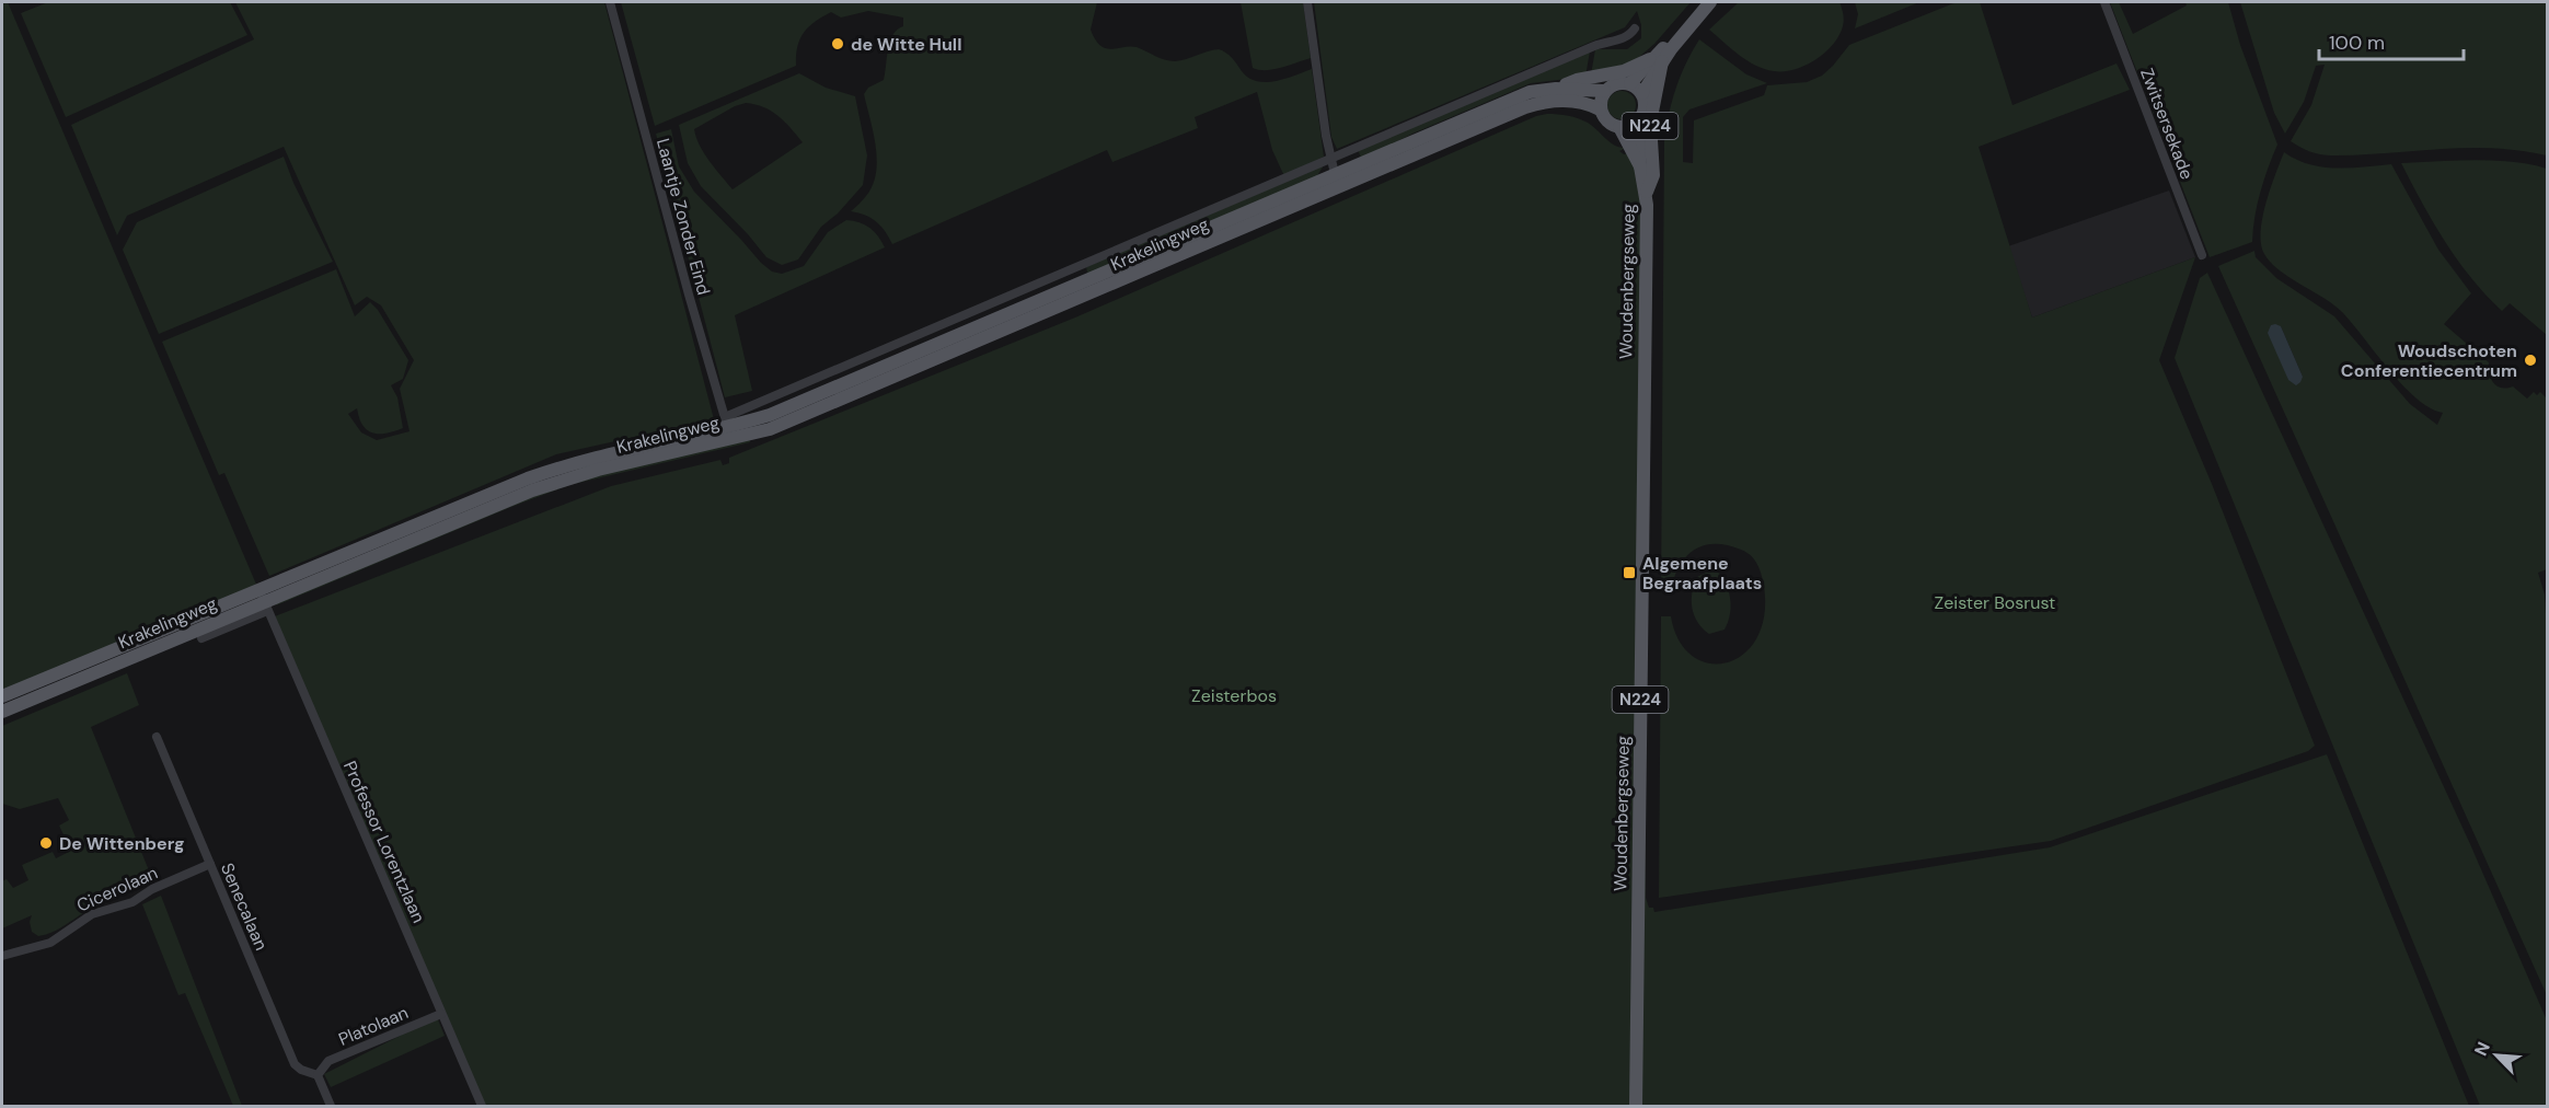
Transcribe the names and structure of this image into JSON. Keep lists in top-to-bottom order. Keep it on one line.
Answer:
{"streets":{"main road":["N224","Krakelingweg","Woudenbergseweg"],"street":["Zwitsersekade","Laantje Zonder Eind","Professor Lorentzlaan","Cicerolaan","Senecalaan","Platolaan"]},"crossings":[["N224","Krakelingweg"],["N224","Woudenbergseweg"],["Laantje Zonder Eind","Krakelingweg"],["Krakelingweg","Woudenbergseweg"],["Krakelingweg","Professor Lorentzlaan"],["Professor Lorentzlaan","Platolaan"],["Cicerolaan","Senecalaan"],["Senecalaan","Platolaan"]],"parks":["Zeister Bosrust","Zeisterbos"],"places":{"other":["de Witte Hull","Woudschoten Conferentiecentrum","De Wittenberg"],"transit":["Algemene Begraafplaats"]},"scale_bar":"100 m","north":"top left"}
